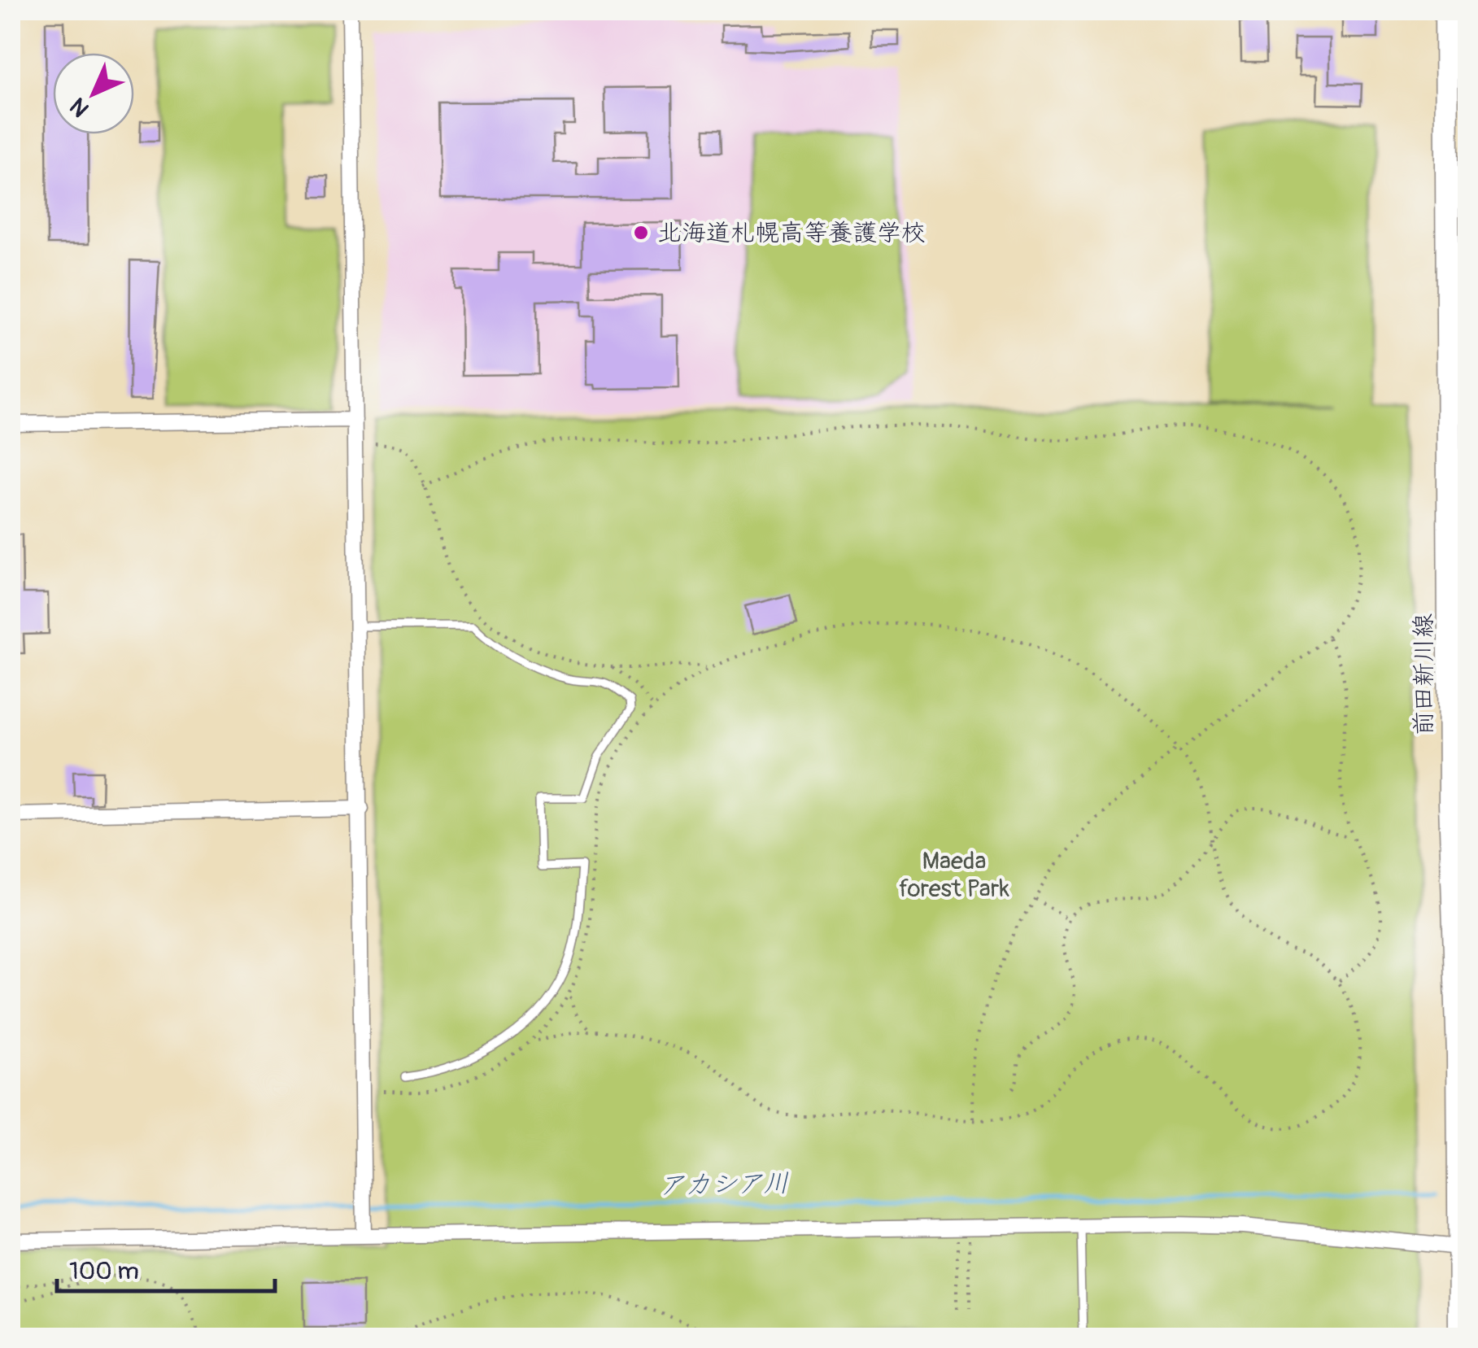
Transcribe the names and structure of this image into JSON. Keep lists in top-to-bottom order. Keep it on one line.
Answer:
{"streets":{"main road":["前田新川線"]},"water":["アカシア川"],"parks":["Maeda forest Park"],"places":["北海道札幌高等養護学校"],"scale_bar":"100 m","north":"bottom left"}
